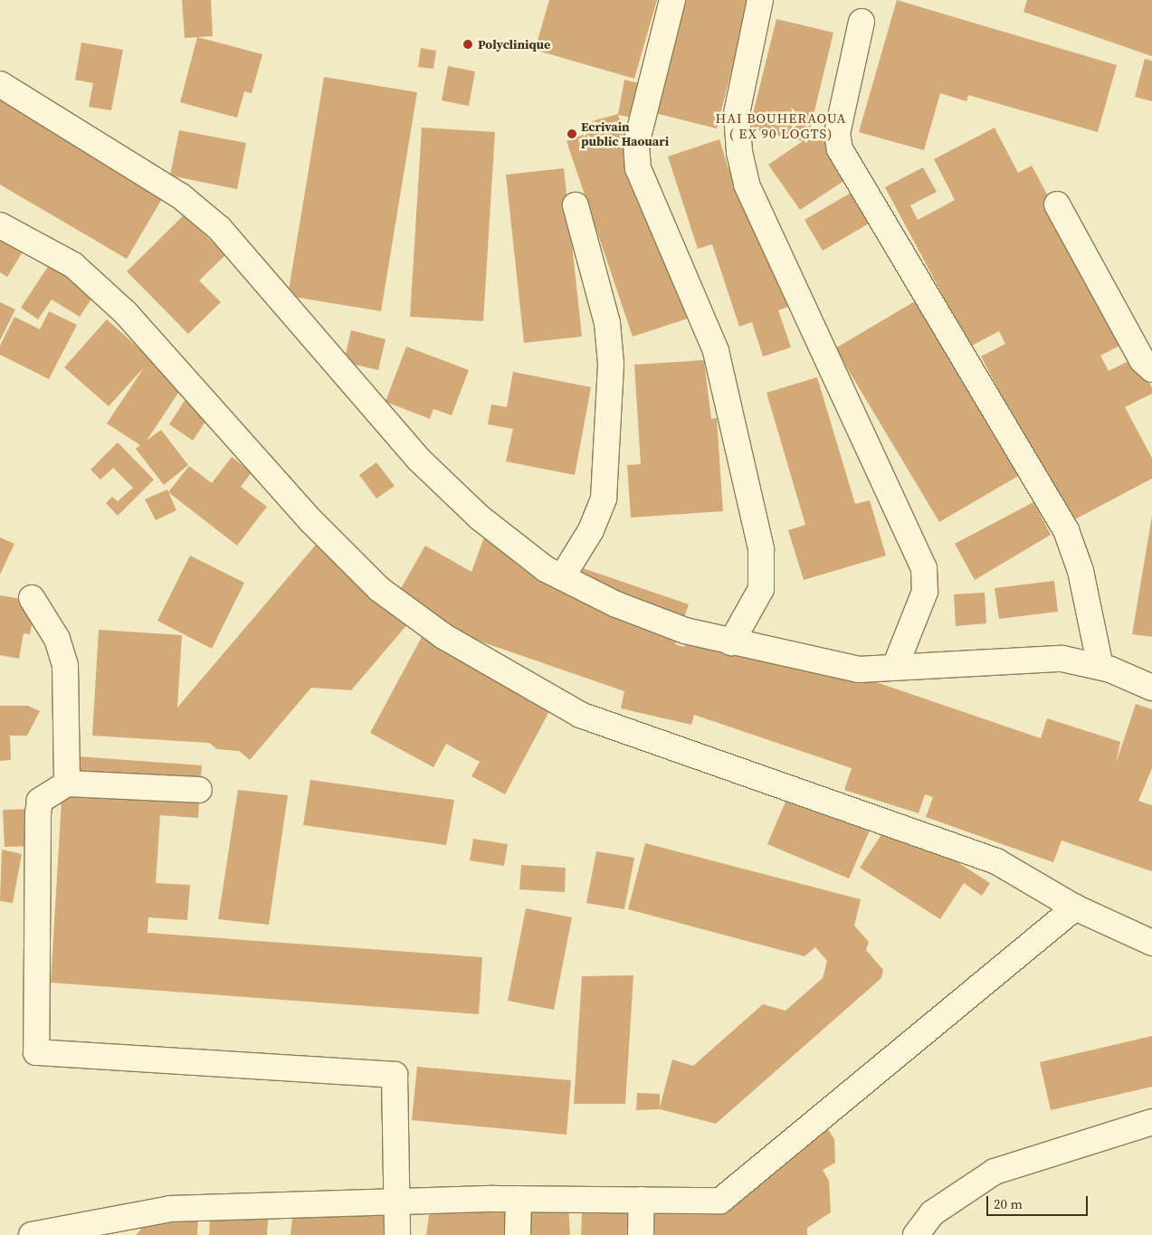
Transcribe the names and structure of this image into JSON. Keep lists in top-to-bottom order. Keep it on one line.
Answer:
{"districts":["HAI BOUHERAOUA ( EX 90 LOGTS)"],"places":["Polyclinique","Ecrivain public Haouari"],"scale_bar":"20 m"}
